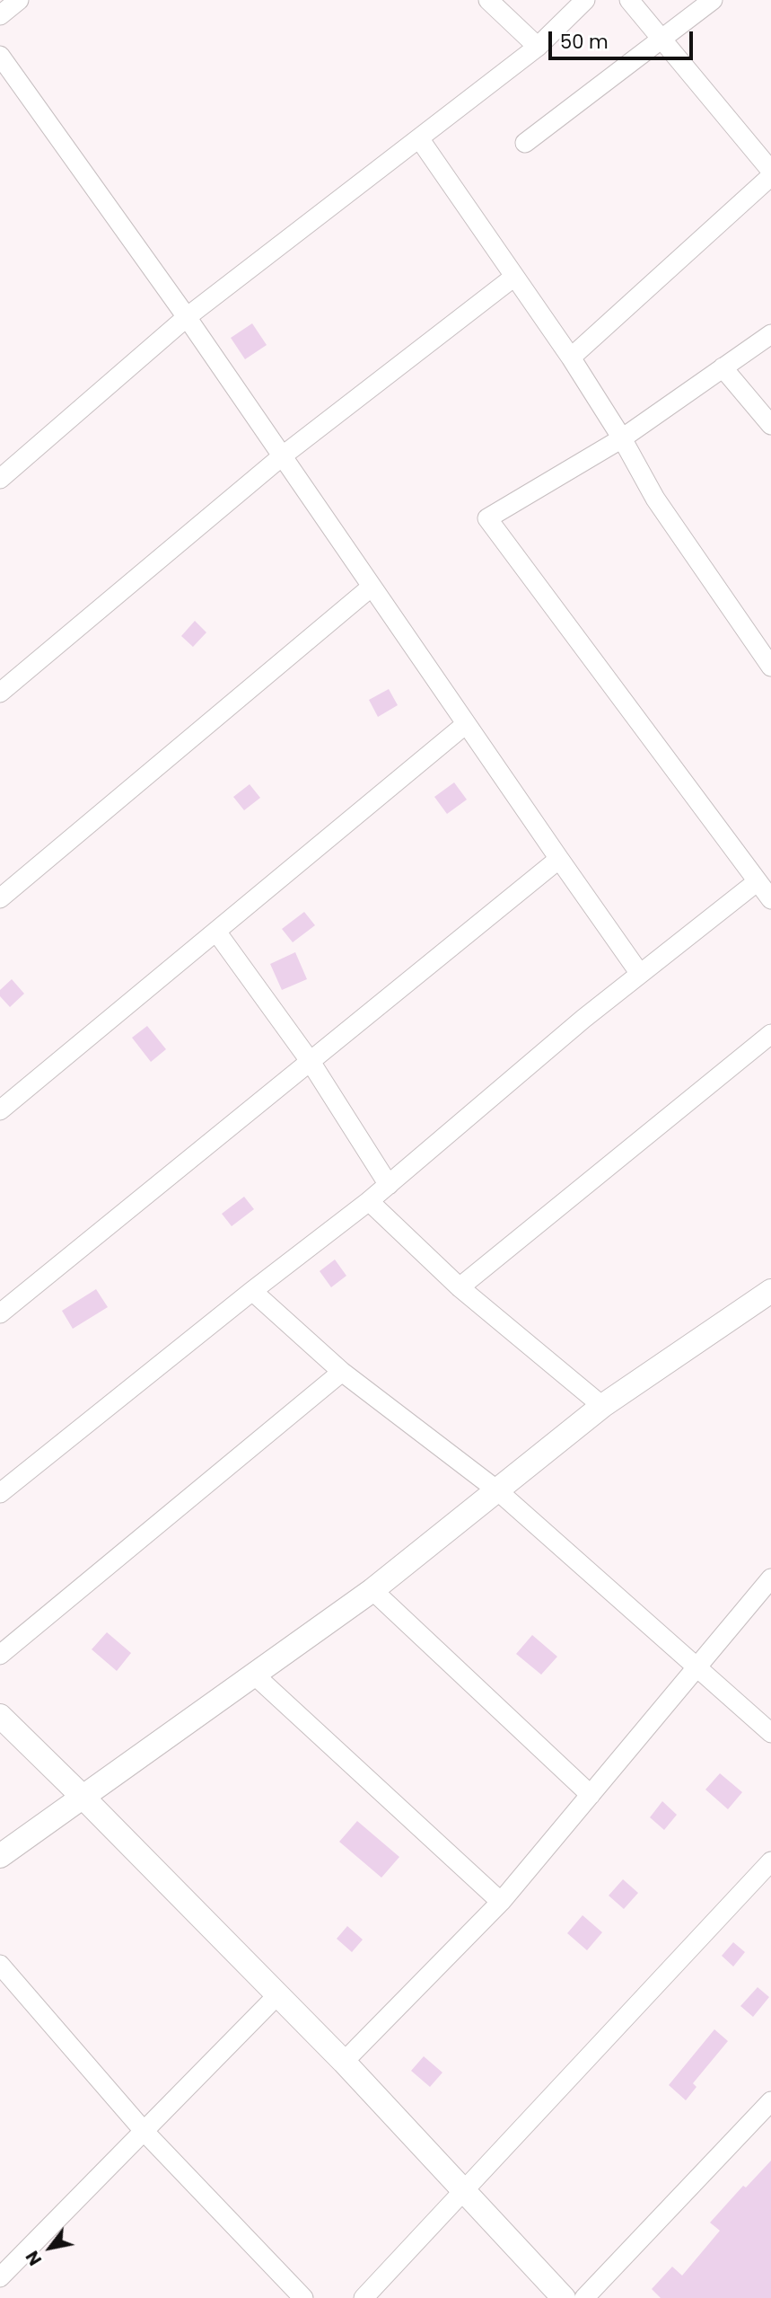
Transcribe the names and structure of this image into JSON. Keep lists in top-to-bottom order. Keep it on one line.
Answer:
{"scale_bar":"50 m","north":"bottom left"}
